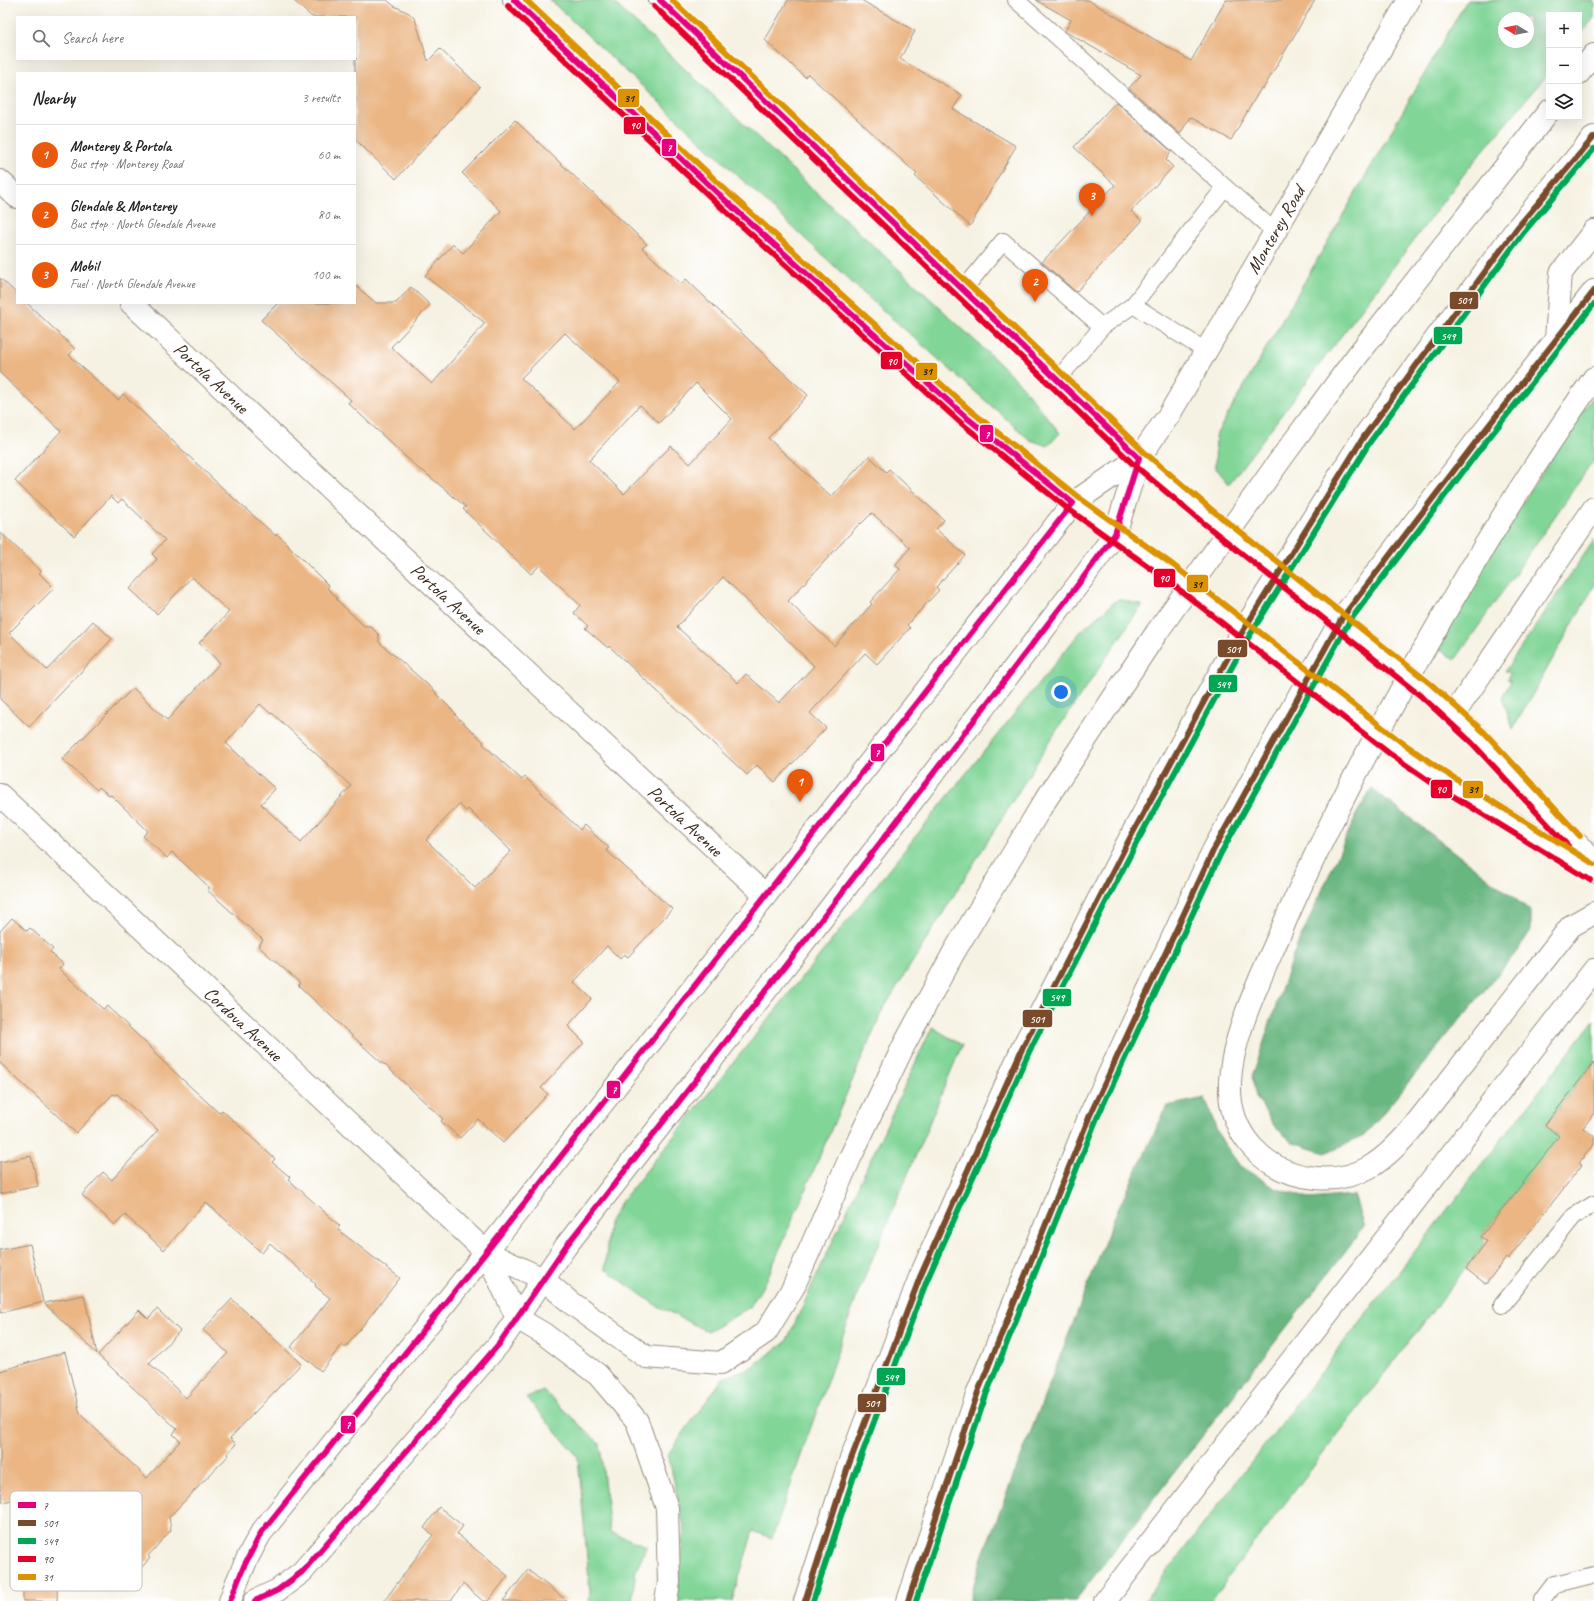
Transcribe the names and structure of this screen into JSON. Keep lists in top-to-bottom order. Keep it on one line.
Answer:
{"streets":{"main road":["Monterey Road","Portola Avenue","Cordova Avenue"]},"crossings":[["Monterey Road","Portola Avenue"],["Monterey Road","Cordova Avenue"]],"lines":["transit line 7","transit line 31","transit line 90","transit line 501","transit line 549"],"legend":["7","501","549","90","31"],"north":"left","page":{"map_buttons":["+","−"],"search":"Search here","heading":["Nearby","3 results"],"list":[{"mark":"1","name":"Monterey & Portola","note":"Bus stop · Monterey Road","value":"60 m"},{"mark":"2","name":"Glendale & Monterey","note":"Bus stop · North Glendale Avenue","value":"80 m"},{"mark":"3","name":"Mobil","note":"Fuel · North Glendale Avenue","value":"100 m"}],"pins":["3","2","1"]}}
